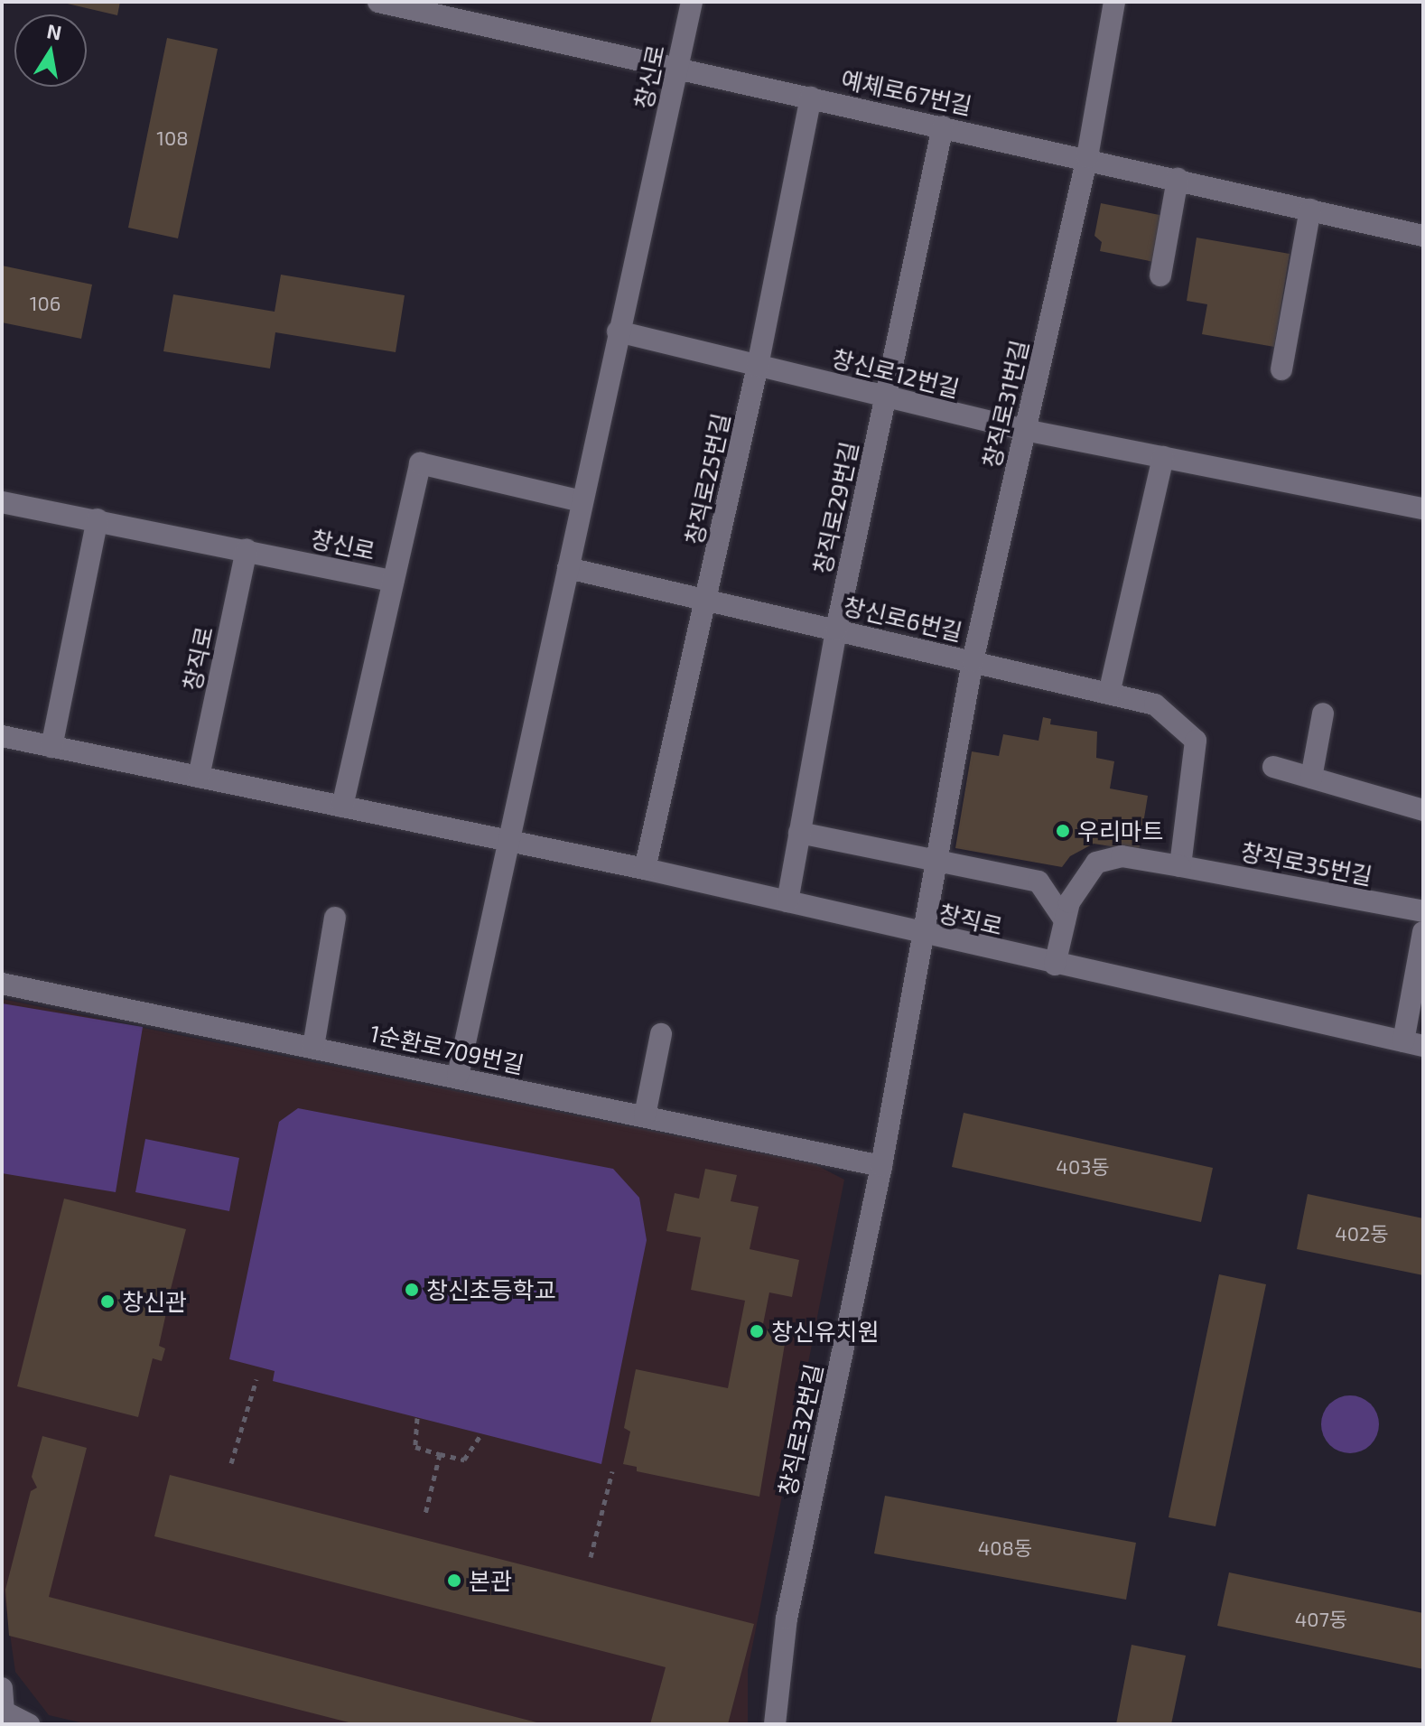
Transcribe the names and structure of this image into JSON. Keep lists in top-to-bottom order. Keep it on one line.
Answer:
{"streets":{"street":["창신로","예체로67번길","창신로12번길","창직로31번길","창직로25번길","창직로29번길","창신로6번길","창직로","창직로35번길","1순환로709번길","창직로32번길"]},"crossings":[["창신로","예체로67번길"],["창신로","창신로12번길"],["창신로","창신로6번길"],["창신로","창직로"],["예체로67번길","창직로31번길"],["예체로67번길","창직로25번길"],["예체로67번길","창직로29번길"],["창신로12번길","창직로31번길"],["창신로12번길","창직로25번길"],["창신로12번길","창직로29번길"],["창직로31번길","창신로6번길"],["창직로31번길","창직로"],["창직로31번길","창직로32번길"],["창직로25번길","창신로6번길"],["창직로25번길","창직로"],["창직로29번길","창신로6번길"],["창직로29번길","창직로"],["창직로","창직로35번길"],["창직로","창직로32번길"],["1순환로709번길","창직로32번길"]],"places":["우리마트","창신초등학교","창신관","창신유치원","본관"],"house_numbers":["108","106","403동","402동","408동","407동"],"north":"top"}
